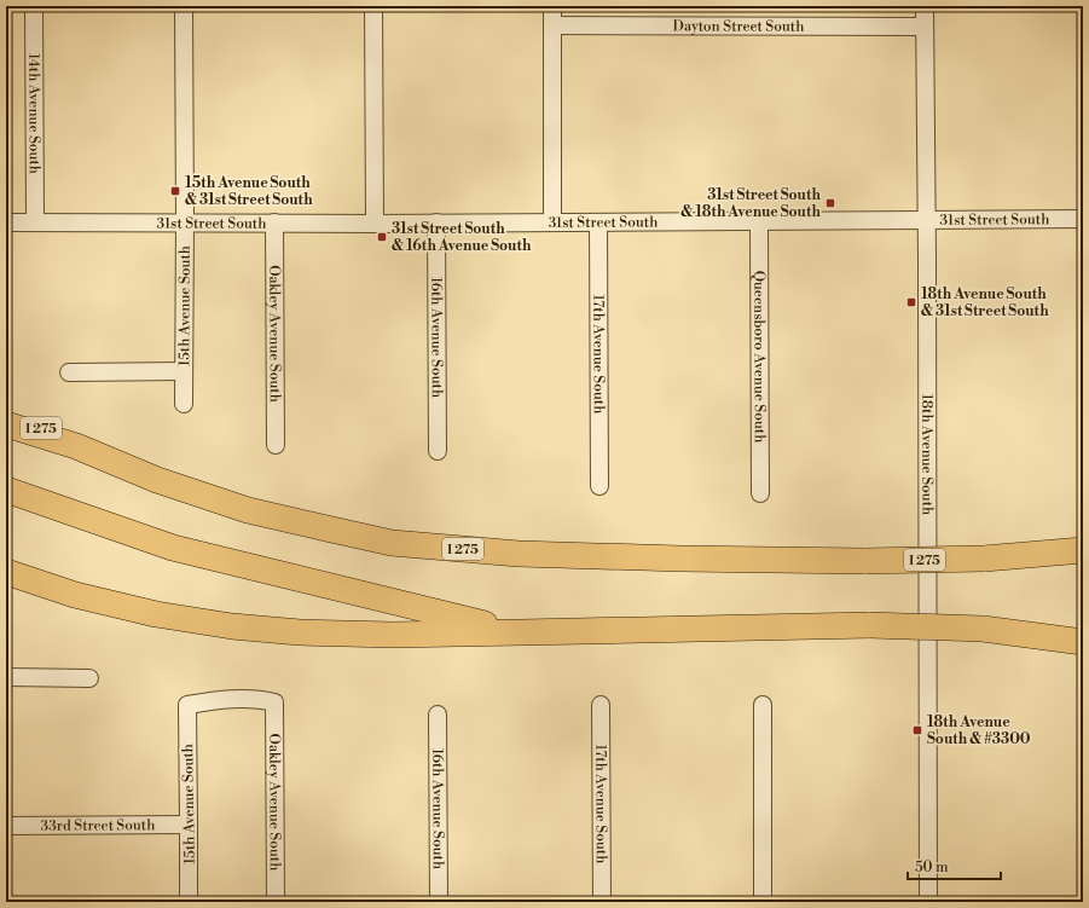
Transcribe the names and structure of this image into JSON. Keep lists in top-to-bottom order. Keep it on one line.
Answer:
{"streets":{"highway":["I 275"],"street":["Dayton Street South","14th Avenue South","31st Street South","15th Avenue South","Oakley Avenue South","16th Avenue South","17th Avenue South","Queensboro Avenue South","18th Avenue South","33rd Street South"]},"crossings":[["Dayton Street South","18th Avenue South"],["14th Avenue South","31st Street South"],["31st Street South","15th Avenue South"],["31st Street South","Oakley Avenue South"],["31st Street South","16th Avenue South"],["31st Street South","17th Avenue South"],["31st Street South","Queensboro Avenue South"],["31st Street South","18th Avenue South"],["15th Avenue South","Oakley Avenue South"],["15th Avenue South","33rd Street South"]],"places":{"transit":["15th Avenue South & 31st Street South","31st Street South & 18th Avenue South","31st Street South & 16th Avenue South","18th Avenue South & 31st Street South","18th Avenue South & #3300"]},"scale_bar":"50 m"}
